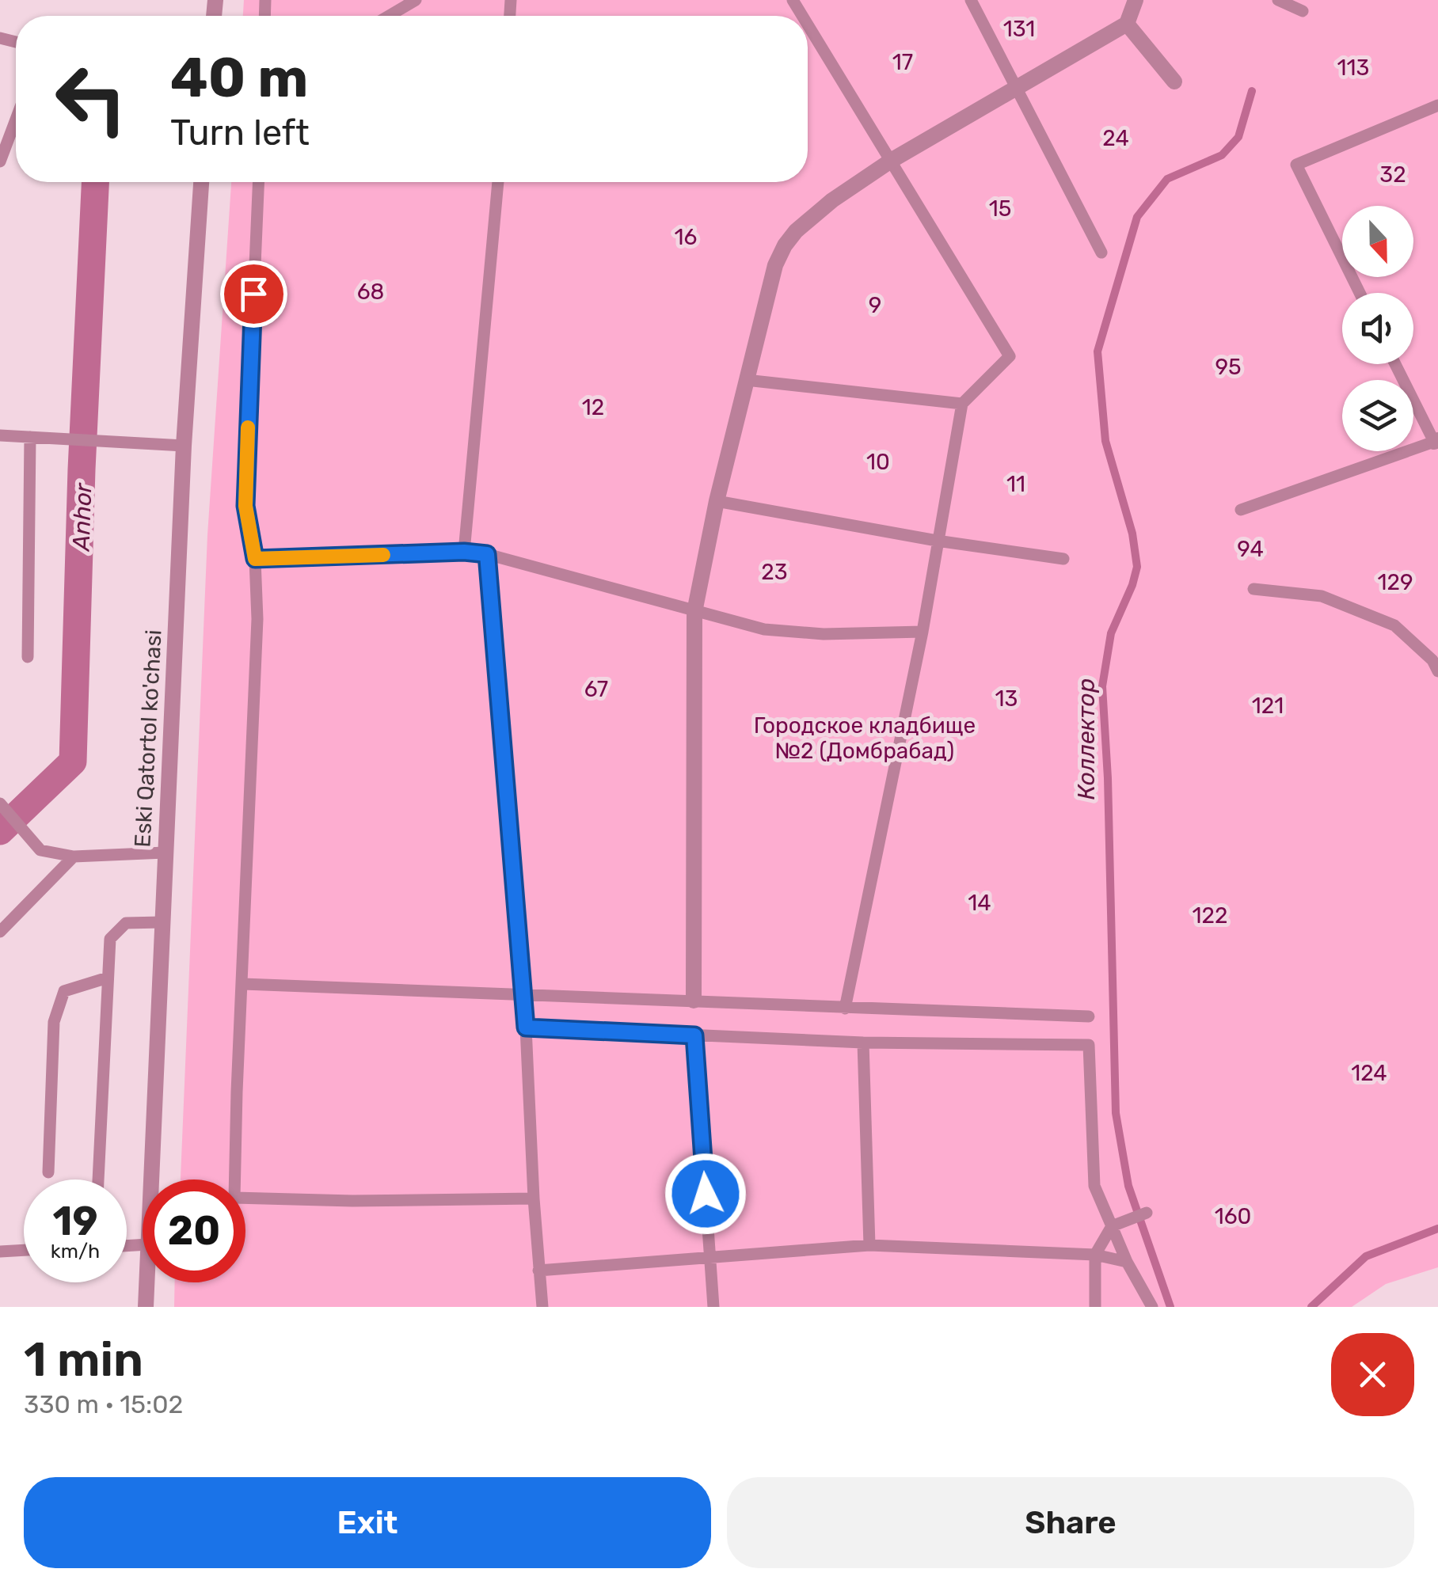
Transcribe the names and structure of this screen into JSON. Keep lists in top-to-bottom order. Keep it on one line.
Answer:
{"streets":{"street":["Eski Qatortol ko'chasi"]},"water":["Anhor","Коллектор"],"parks":["131","17","113","24","32","15","16","68","9","95","12","10","11","94","23","129","67","13","121","Городское кладбище №2 (Домбрабад)","14","122","124","160"],"north":"bottom","page":{"turn":["40 m","Turn left"],"speed":"19 km/h","limit":"20","heading":["1 min","330 m · 15:02"],"buttons":["Exit","Share"]}}
